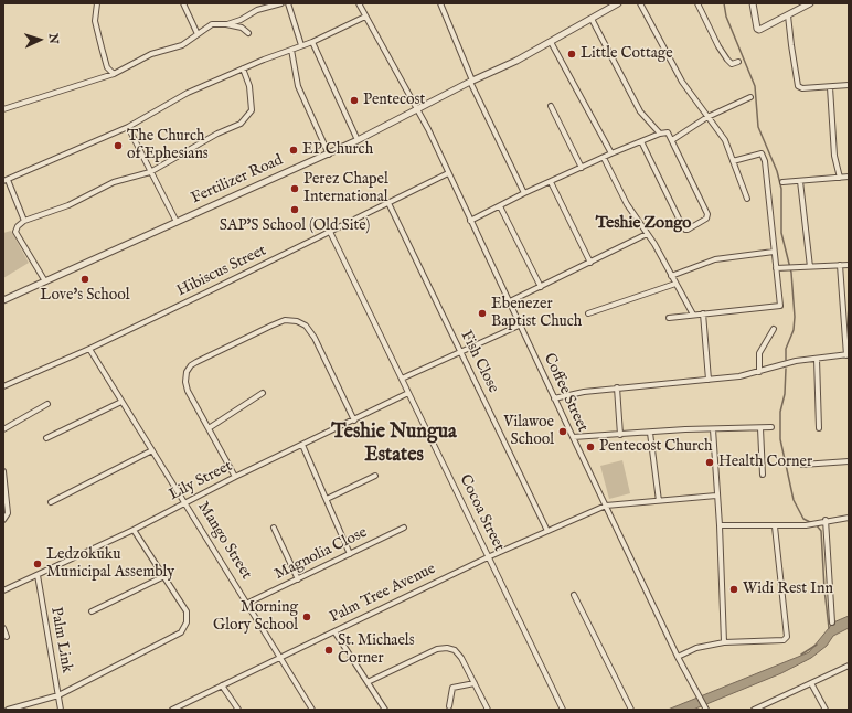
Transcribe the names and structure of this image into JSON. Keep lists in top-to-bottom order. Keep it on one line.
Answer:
{"streets":{"street":["Fertilizer Road","Hibiscus Street","Fish Close","Coffee Street","Lily Street","Cocoa Street","Mango Street","Magnolia Close","Palm Tree Avenue","Palm Link"]},"crossings":[["Fertilizer Road","Coffee Street"],["Hibiscus Street","Fish Close"],["Hibiscus Street","Coffee Street"],["Hibiscus Street","Cocoa Street"],["Hibiscus Street","Mango Street"],["Fish Close","Palm Tree Avenue"],["Coffee Street","Palm Tree Avenue"],["Lily Street","Cocoa Street"],["Lily Street","Mango Street"],["Lily Street","Palm Link"],["Cocoa Street","Palm Tree Avenue"],["Mango Street","Magnolia Close"],["Mango Street","Palm Tree Avenue"]],"districts":["Teshie Zongo","Teshie Nungua Estates"],"places":["Little Cottage","Pentecost","The Church of Ephesians","EP Church","Perez Chapel International","SAP'S School (Old Site)","Love's School","Ebenezer Baptist Chuch","Vilawoe School","Pentecost Church","Health Corner","Ledzokuku Municipal Assembly","Widi Rest Inn","Morning Glory School","St. Michaels Corner"],"north":"right"}
